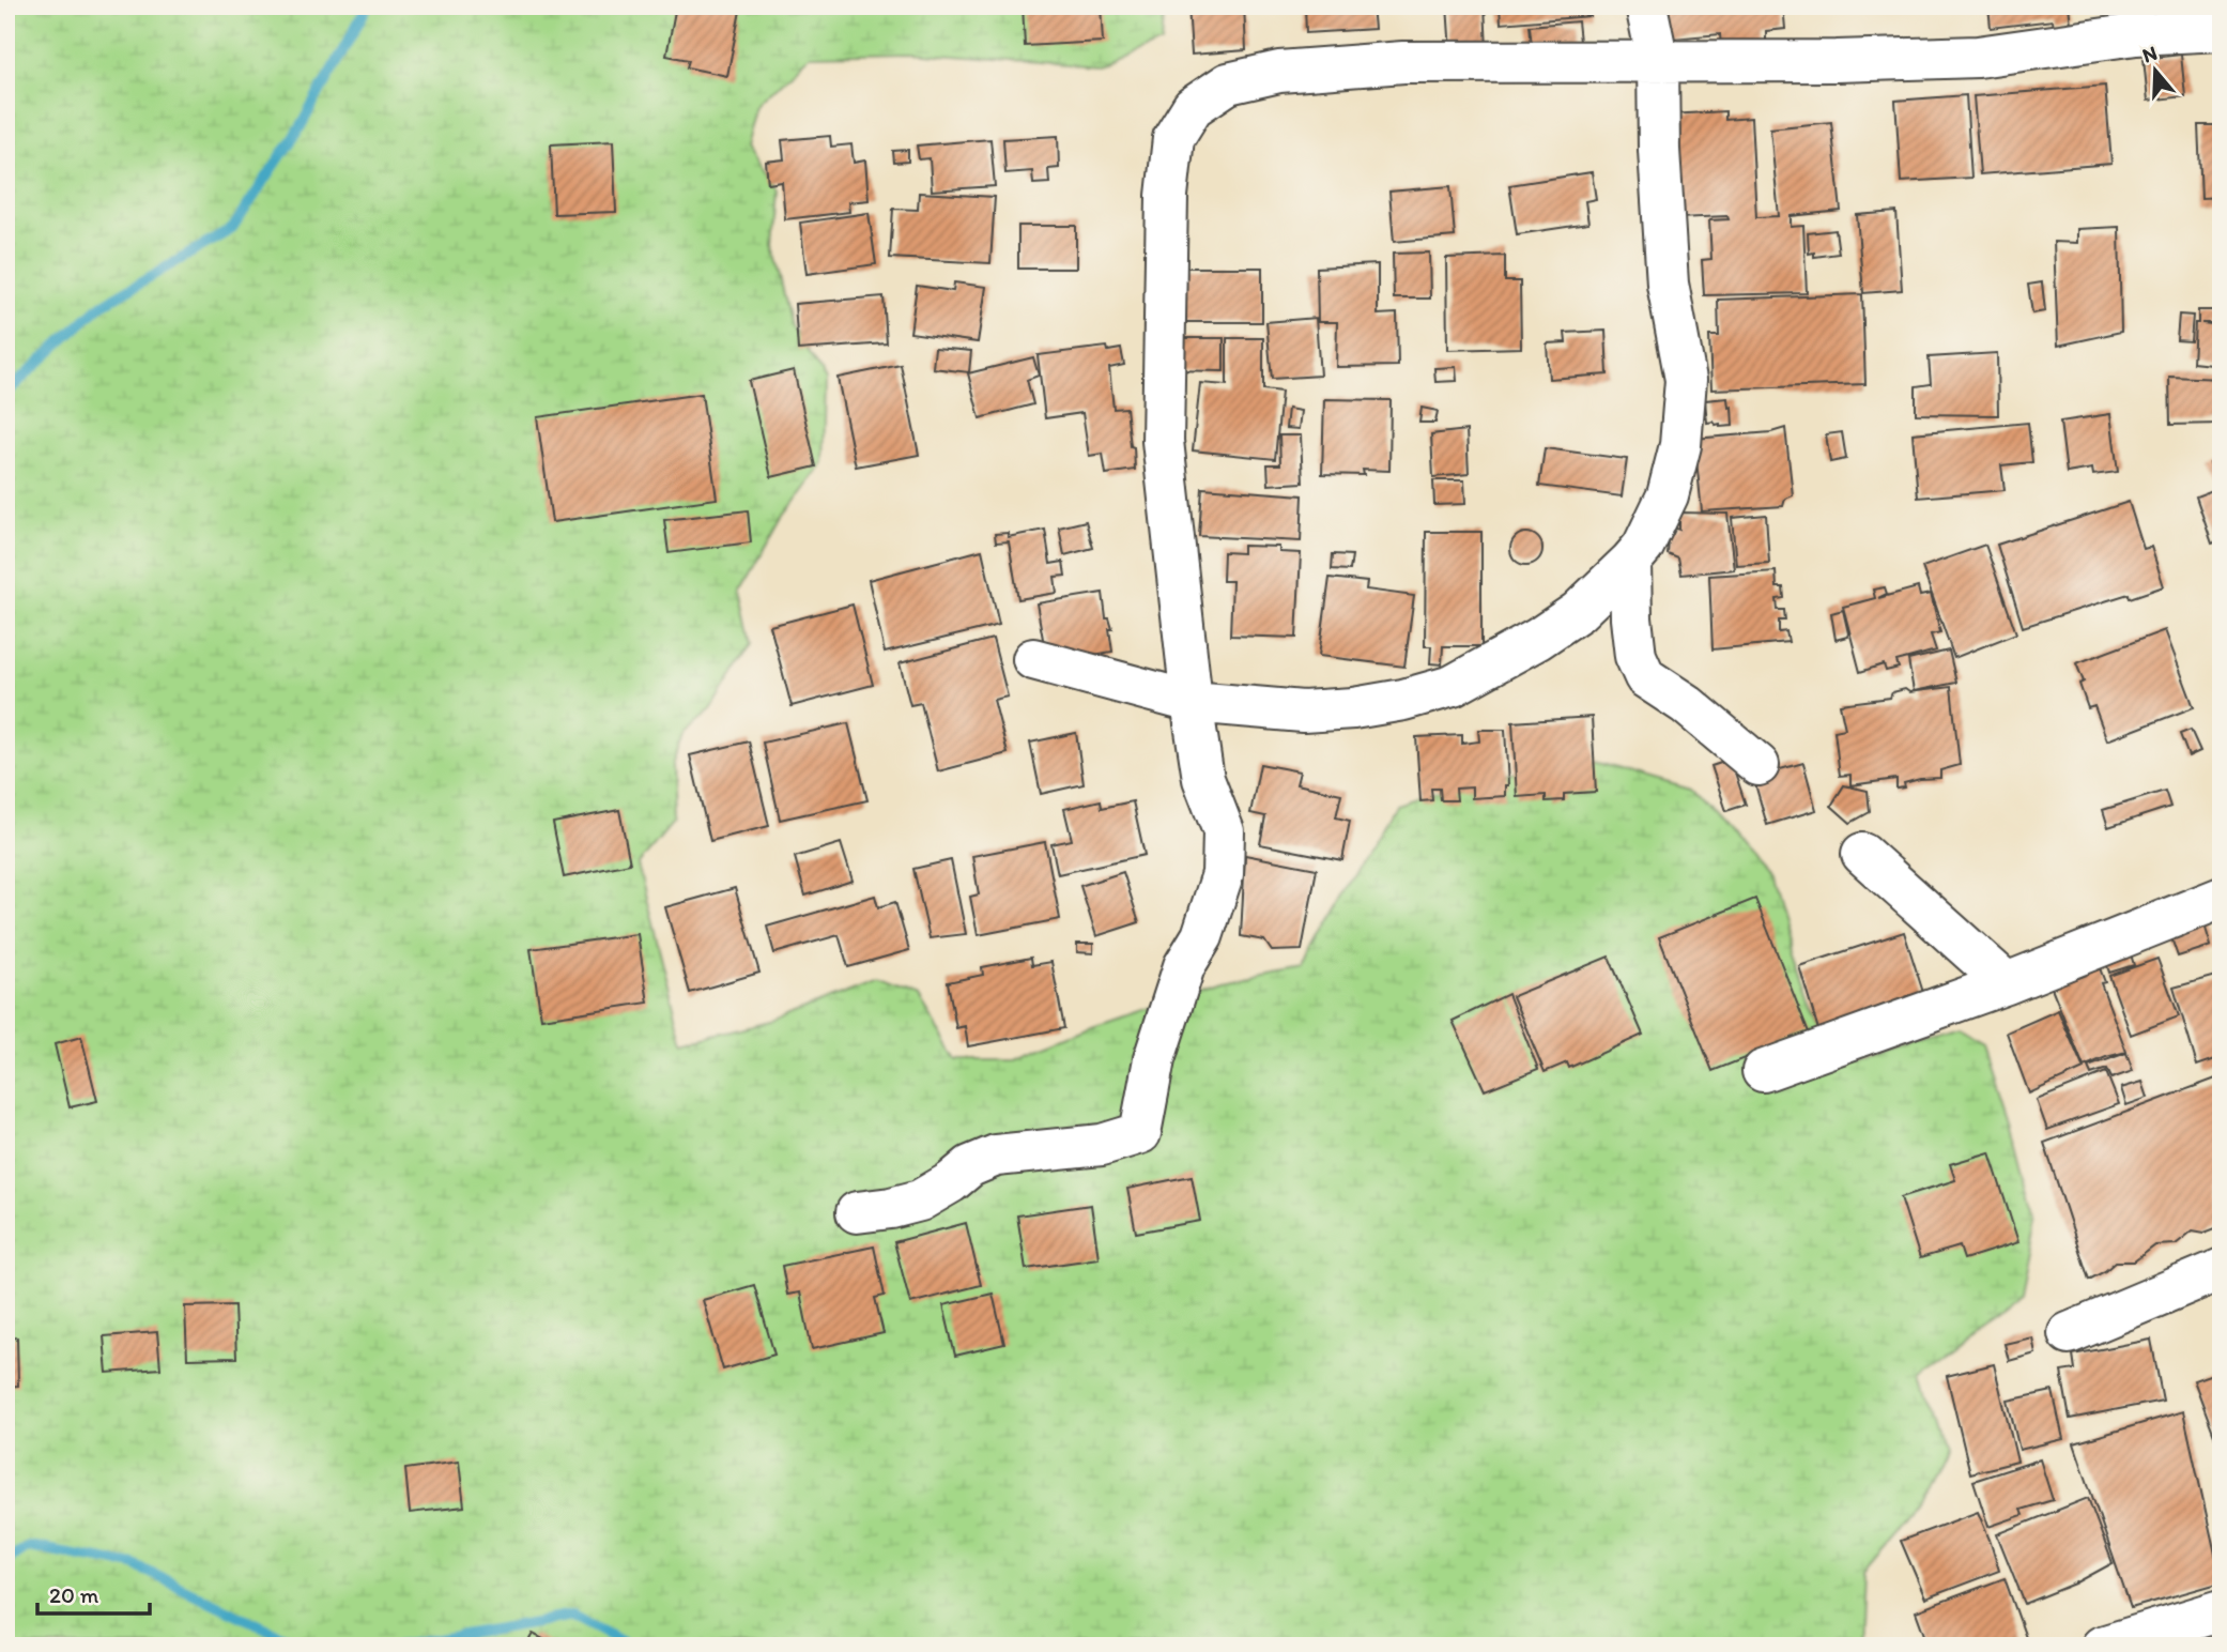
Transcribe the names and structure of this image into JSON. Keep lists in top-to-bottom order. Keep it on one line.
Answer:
{"scale_bar":"20 m","north":"top"}
